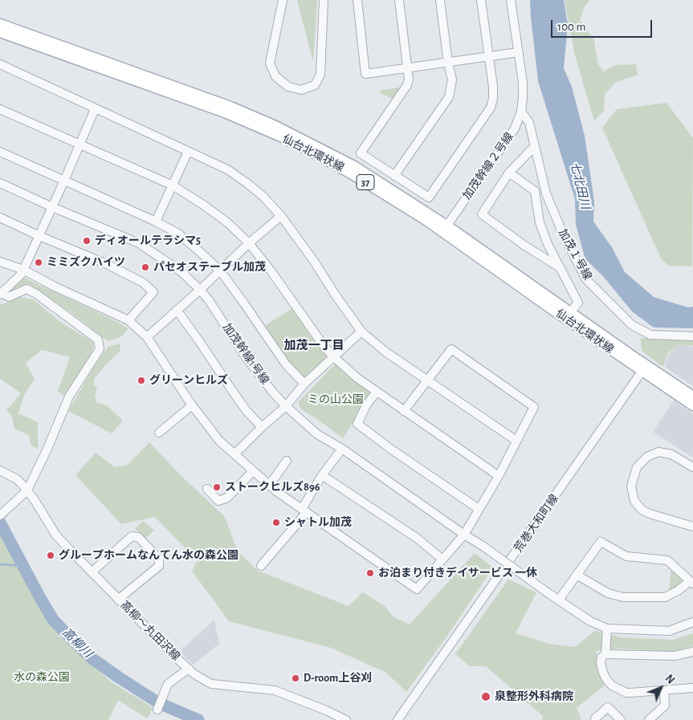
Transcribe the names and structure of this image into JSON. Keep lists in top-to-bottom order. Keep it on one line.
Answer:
{"streets":{"main road":["仙台北環状線","37"],"street":["加茂幹線２号線","加茂１号線","加茂幹線1号線","荒巻大和町線","高柳～丸田沢線"]},"crossings":[["仙台北環状線","加茂幹線２号線"],["仙台北環状線","荒巻大和町線"],["加茂幹線２号線","加茂１号線"]],"districts":["加茂一丁目"],"water":["七北田川","高柳川"],"parks":["ミの山公園","水の森公園"],"places":["ディオールテラシマ5","ミミズクハイツ","パセオステーブル加茂","グリーンヒルズ","ストークヒルズ896","シャトル加茂","グループホームなんてん水の森公園","お泊まり付きデイサービス 一休","D-room上谷刈","泉整形外科病院"],"scale_bar":"100 m","north":"top right"}
